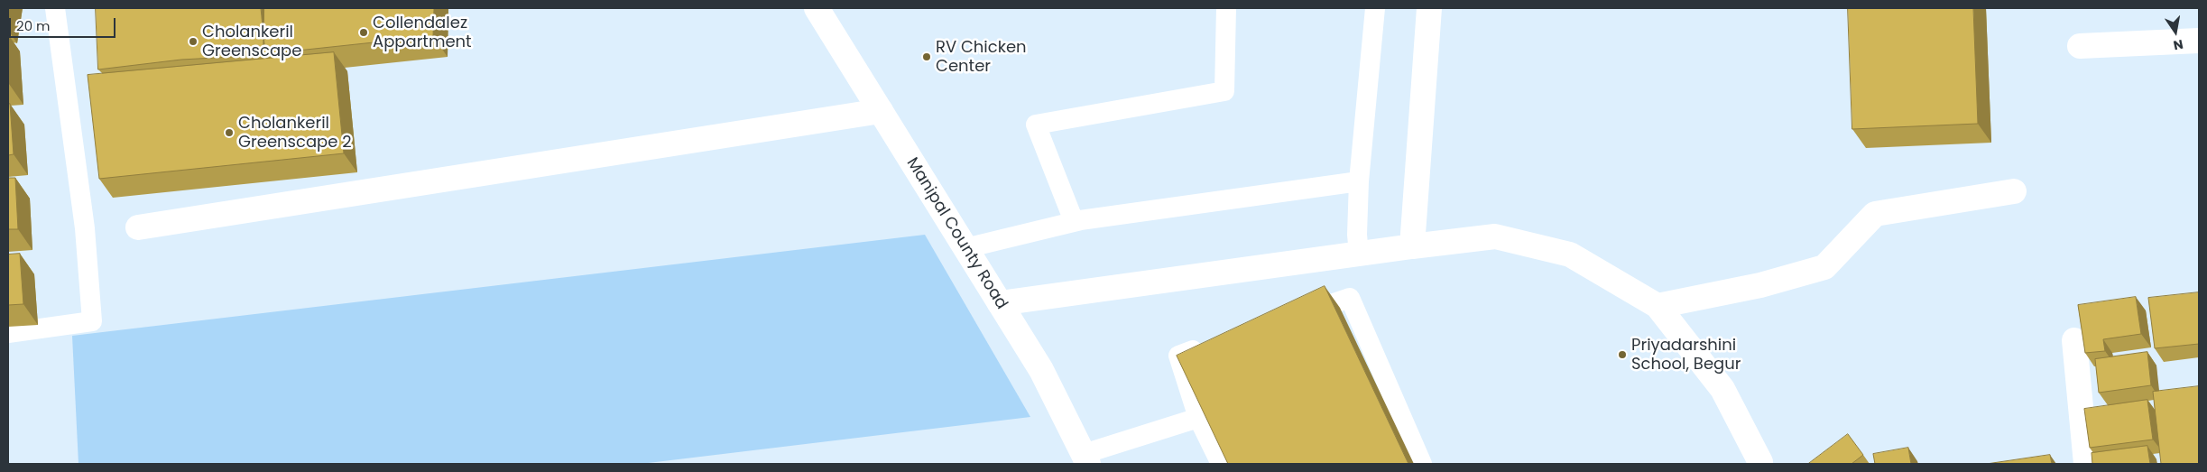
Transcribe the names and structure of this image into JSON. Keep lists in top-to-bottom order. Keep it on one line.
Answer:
{"streets":{"street":["Manipal County Road"]},"places":["Collendalez Appartment","Cholankeril Greenscape","RV Chicken Center","Cholankeril Greenscape 2","Priyadarshini School, Begur"],"scale_bar":"20 m","north":"bottom"}
